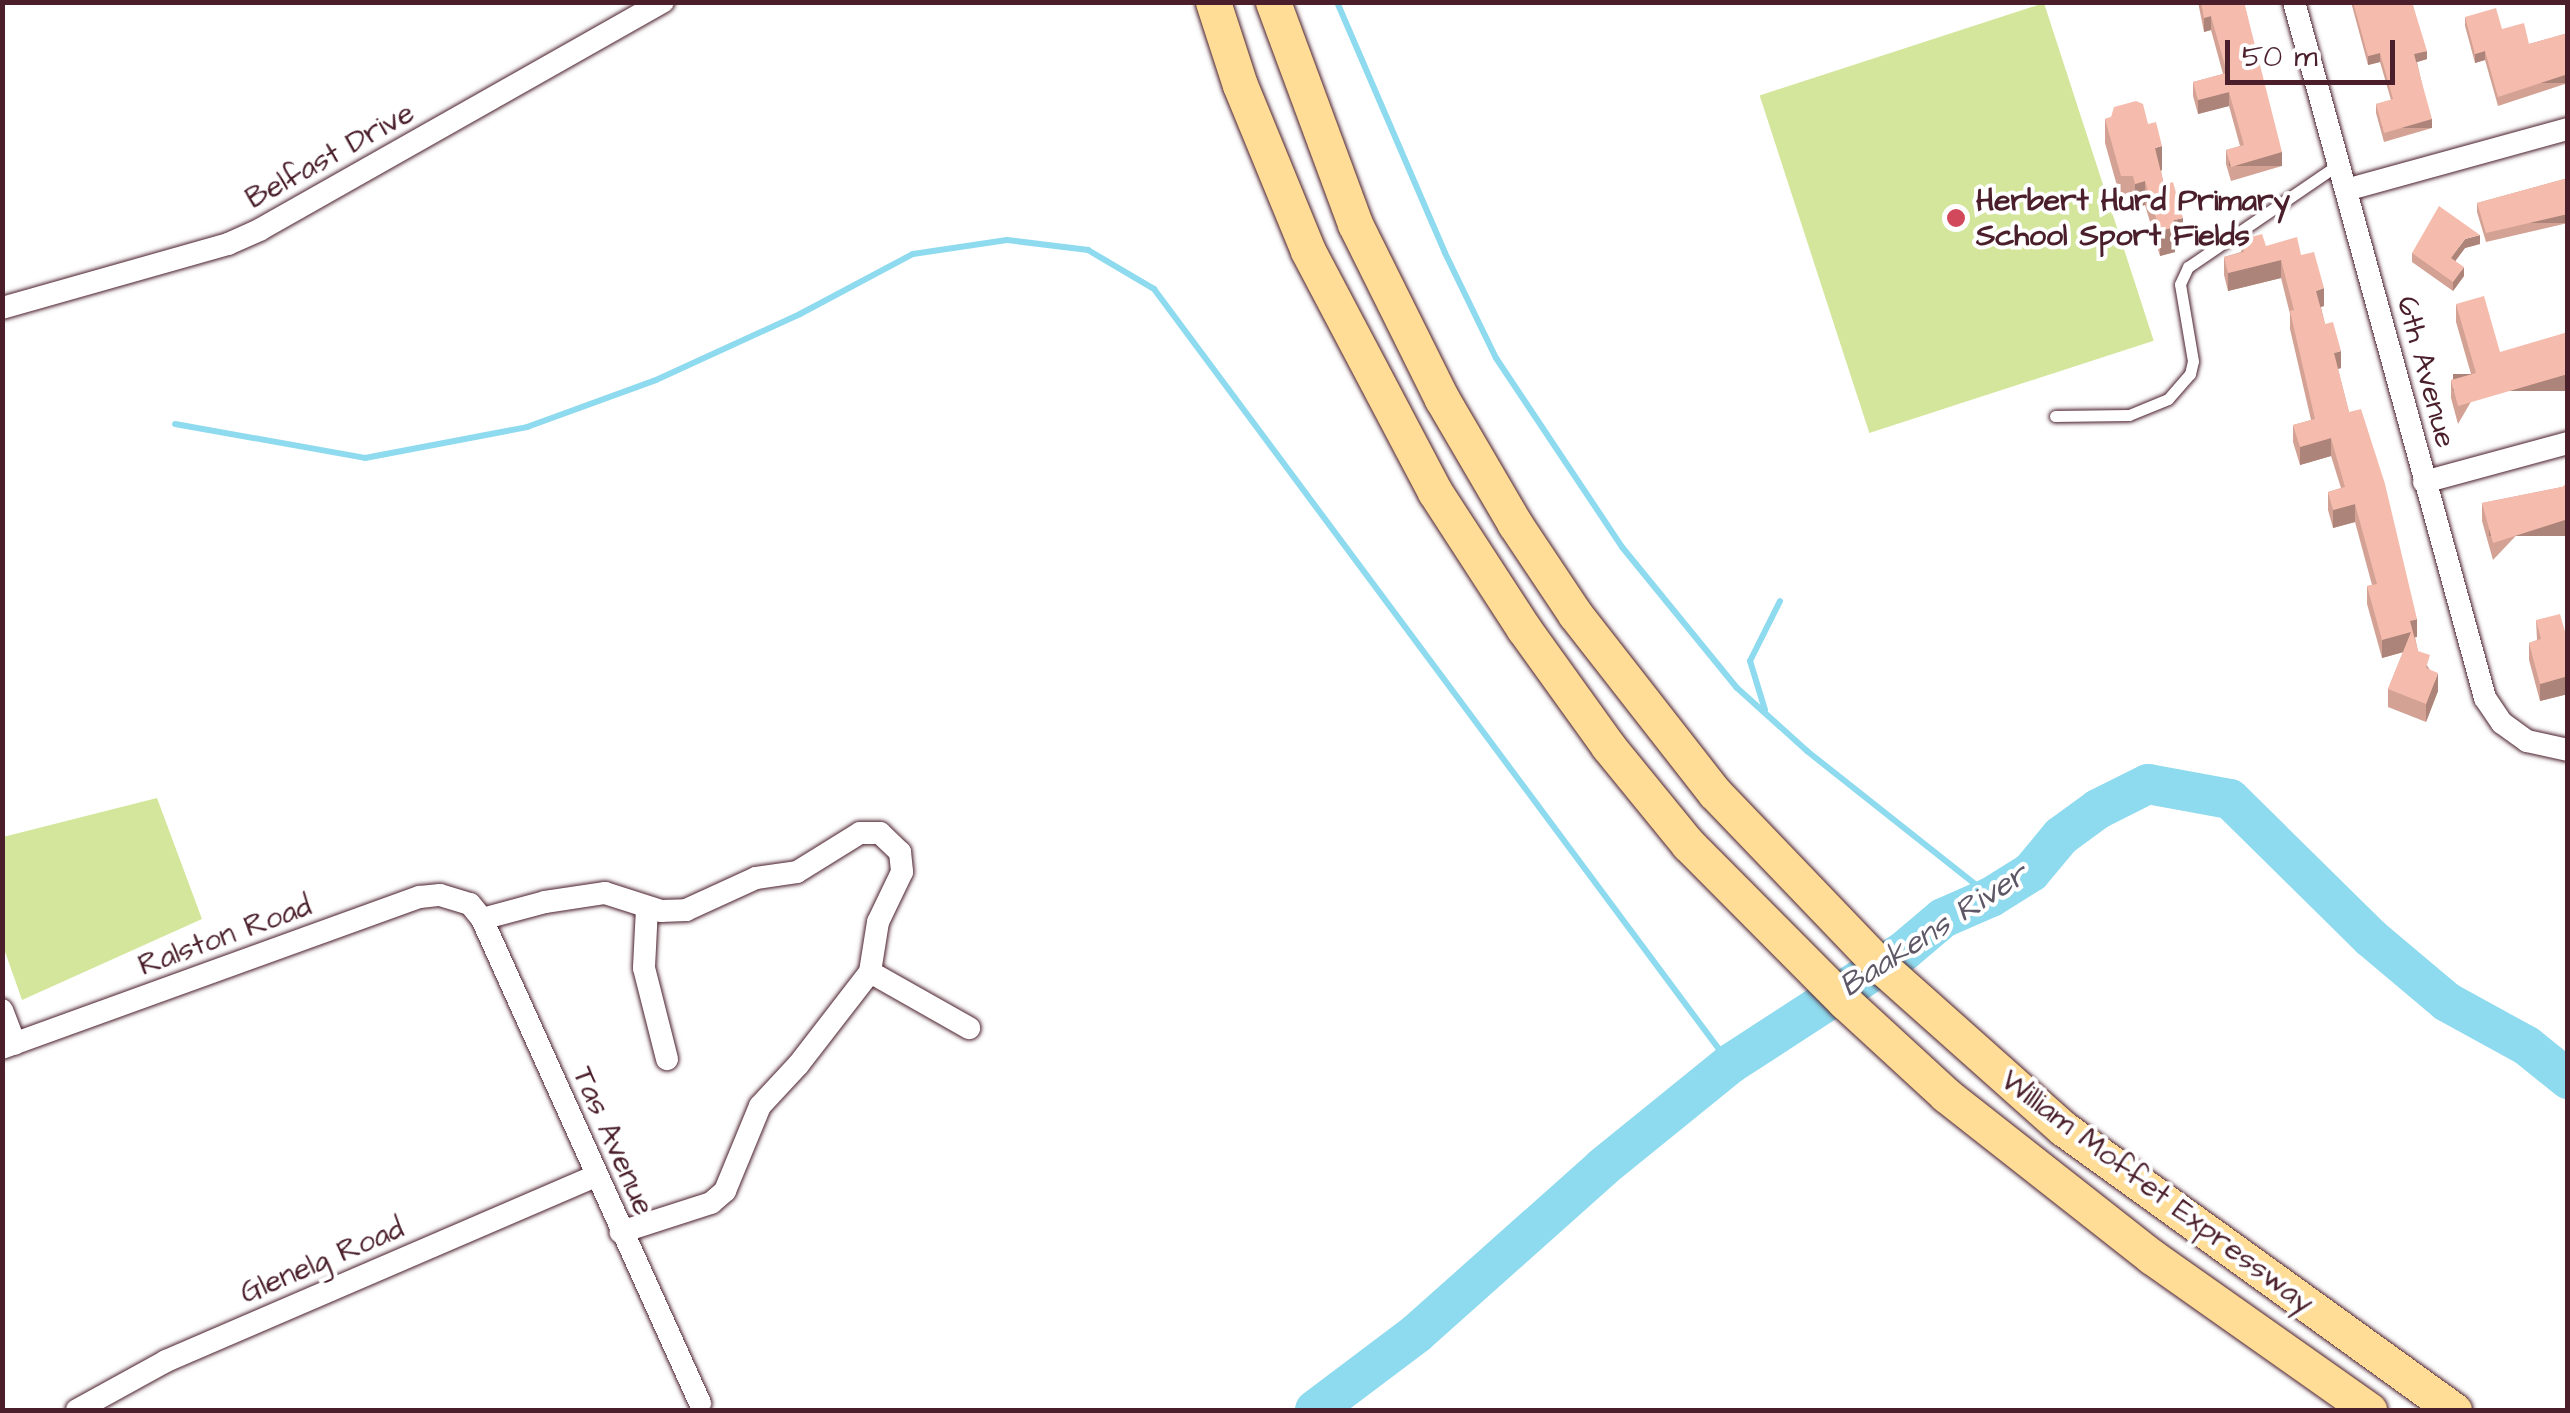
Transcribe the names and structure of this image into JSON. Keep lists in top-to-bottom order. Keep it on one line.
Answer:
{"streets":{"main road":["William Moffet Expressway"],"street":["Belfast Drive","6th Avenue","Ralston Road","Tas Avenue","Glenelg Road"]},"crossings":[["Ralston Road","Tas Avenue"],["Tas Avenue","Glenelg Road"]],"water":["Baakens River"],"places":["Herbert Hurd Primary School Sport Fields"],"scale_bar":"50 m"}
